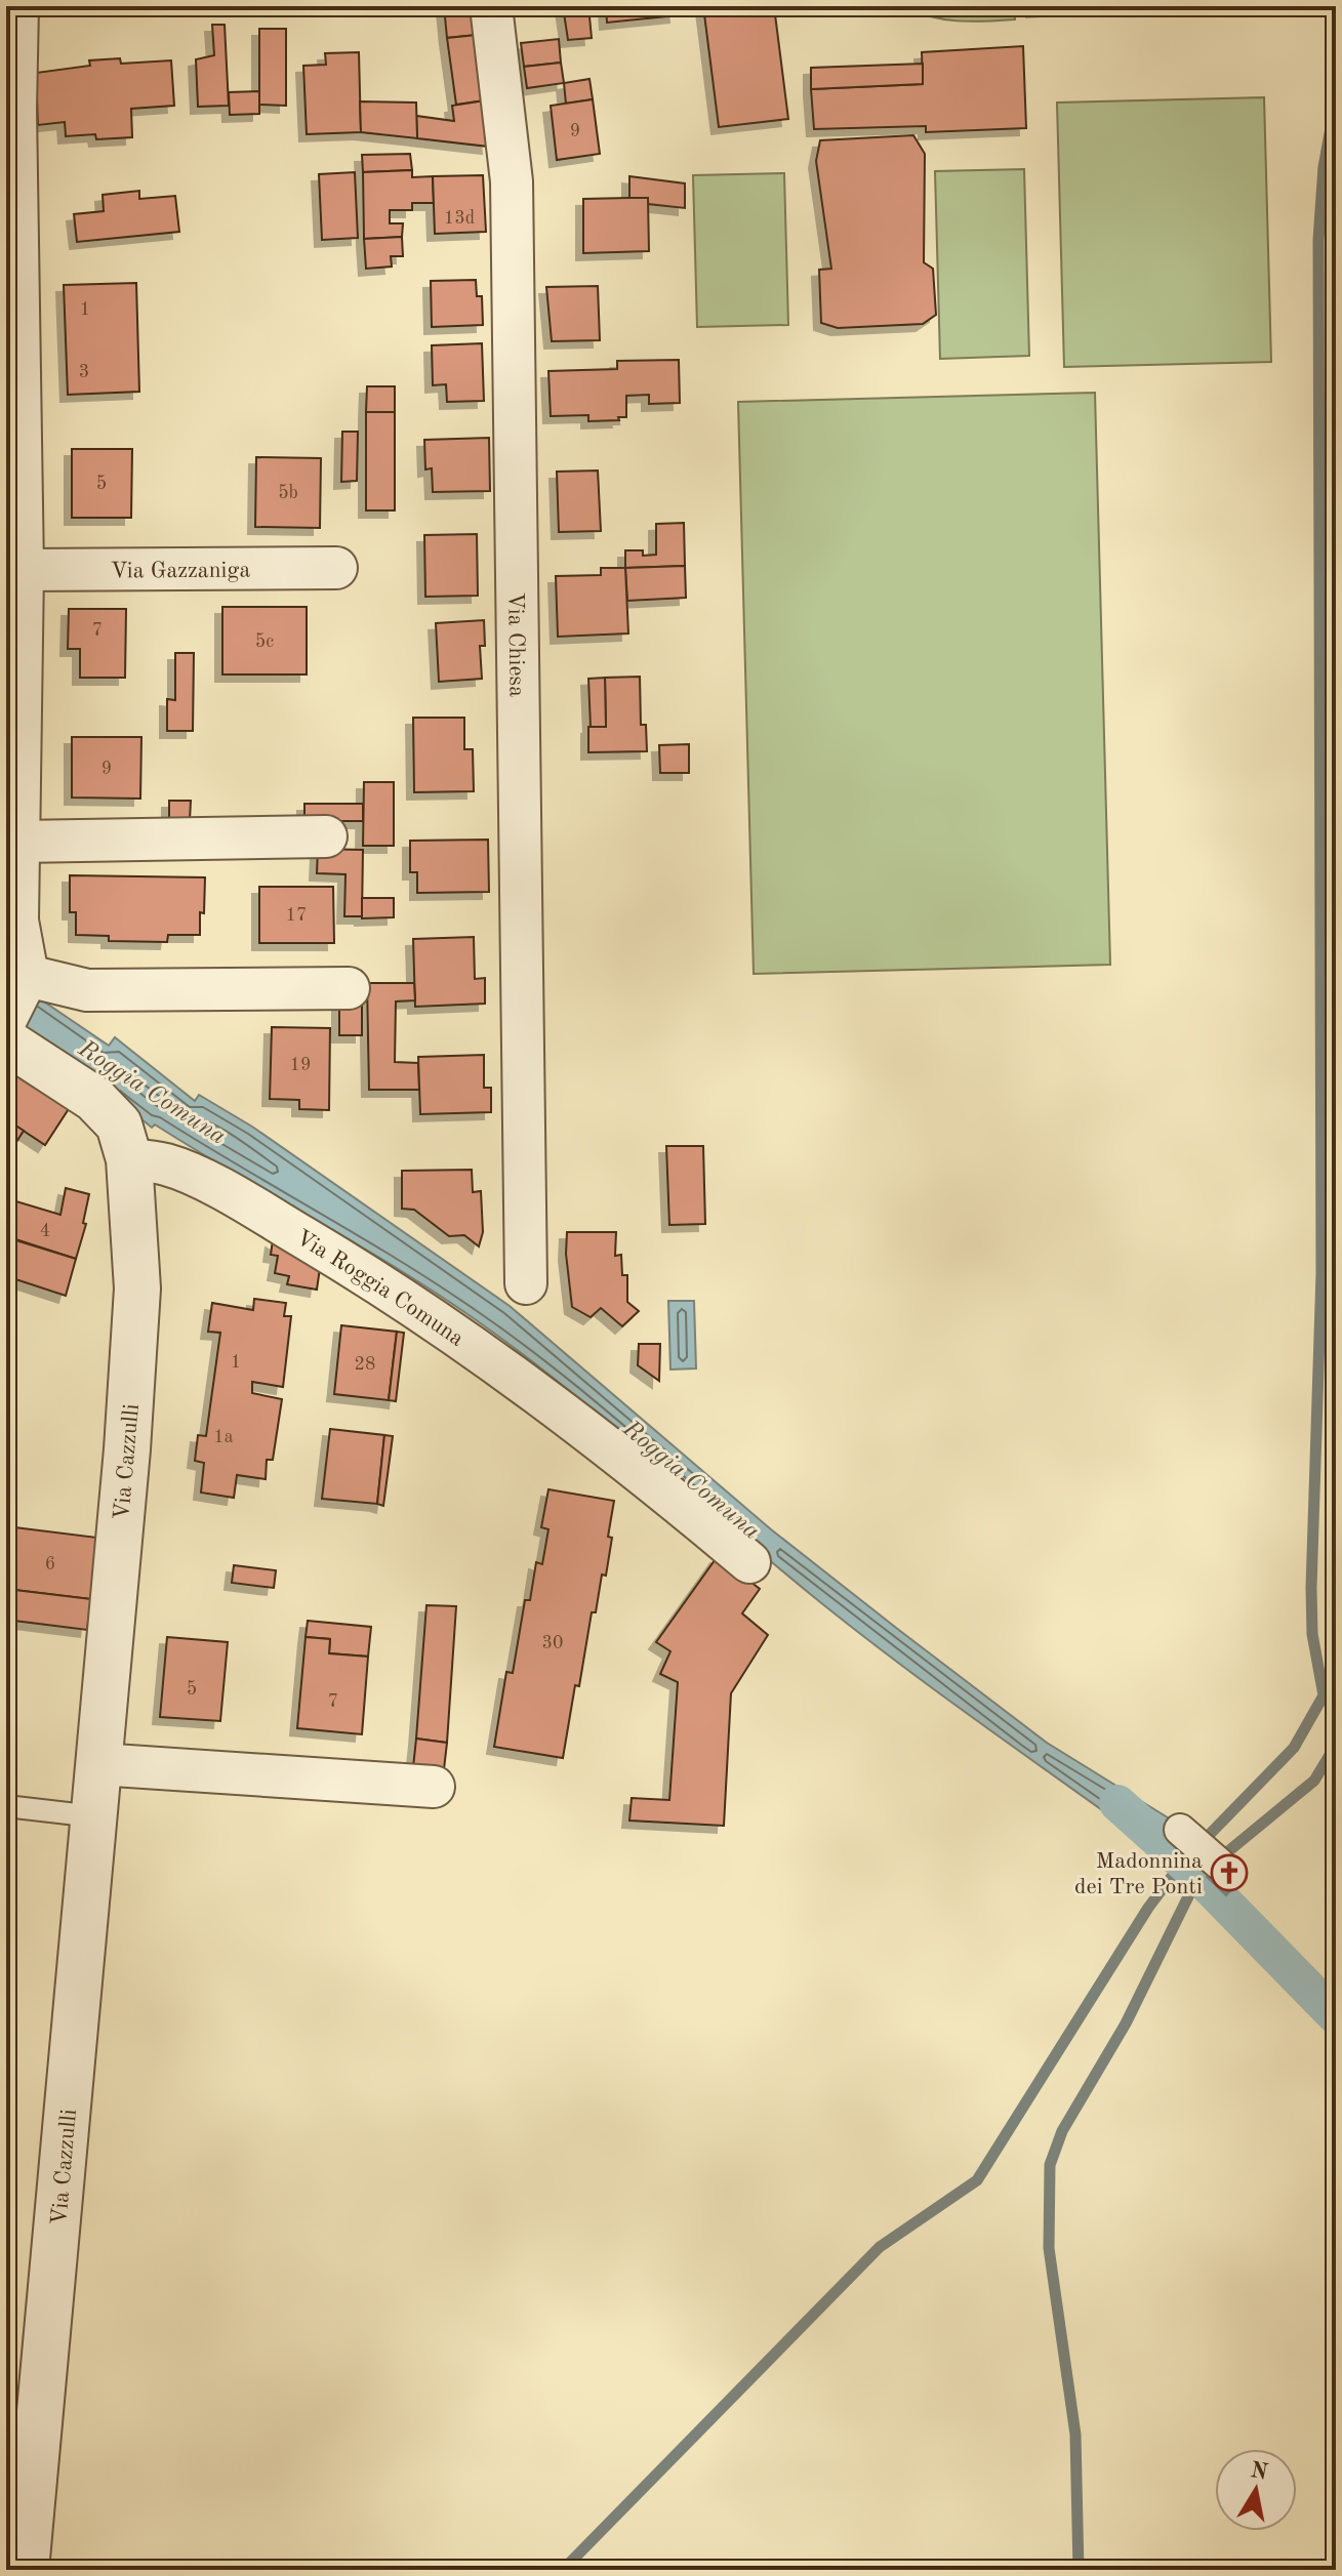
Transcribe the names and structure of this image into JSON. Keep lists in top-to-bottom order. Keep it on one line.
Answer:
{"streets":{"street":["Via Gazzaniga","Via Chiesa","Via Roggia Comuna","Via Cazzulli"]},"crossings":[["Via Roggia Comuna","Via Cazzulli"]],"water":["Roggia Comuna"],"places":{"church":["Madonnina dei Tre Ponti"]},"house_numbers":["9","13d","1","3","5","5b","7","5c","9","17","19","4","1","28","1a","6","30","5","7"],"north":"top"}
